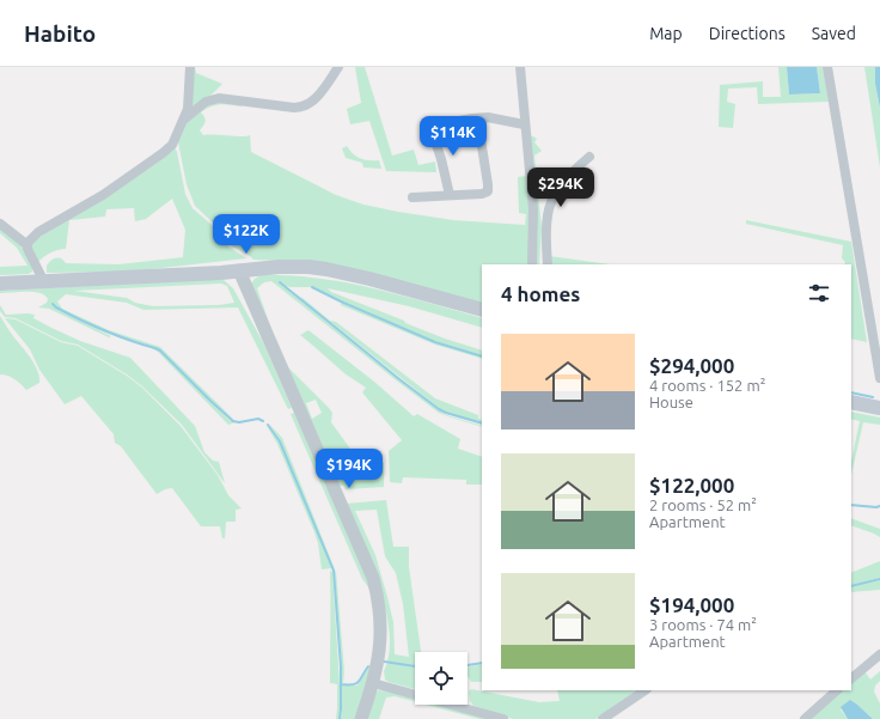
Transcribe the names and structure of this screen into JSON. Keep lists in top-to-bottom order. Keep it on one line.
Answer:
{"page":{"header":"Habito","nav":["Map","Directions","Saved"],"price":["$114K","$294K","$122K","$194K"],"heading":"4 homes","list":[{"name":"$294,000","note":"4 rooms · 152 m² · House"},{"name":"$122,000","note":"2 rooms · 52 m² · Apartment"},{"name":"$194,000","note":"3 rooms · 74 m² · Apartment"}]}}
